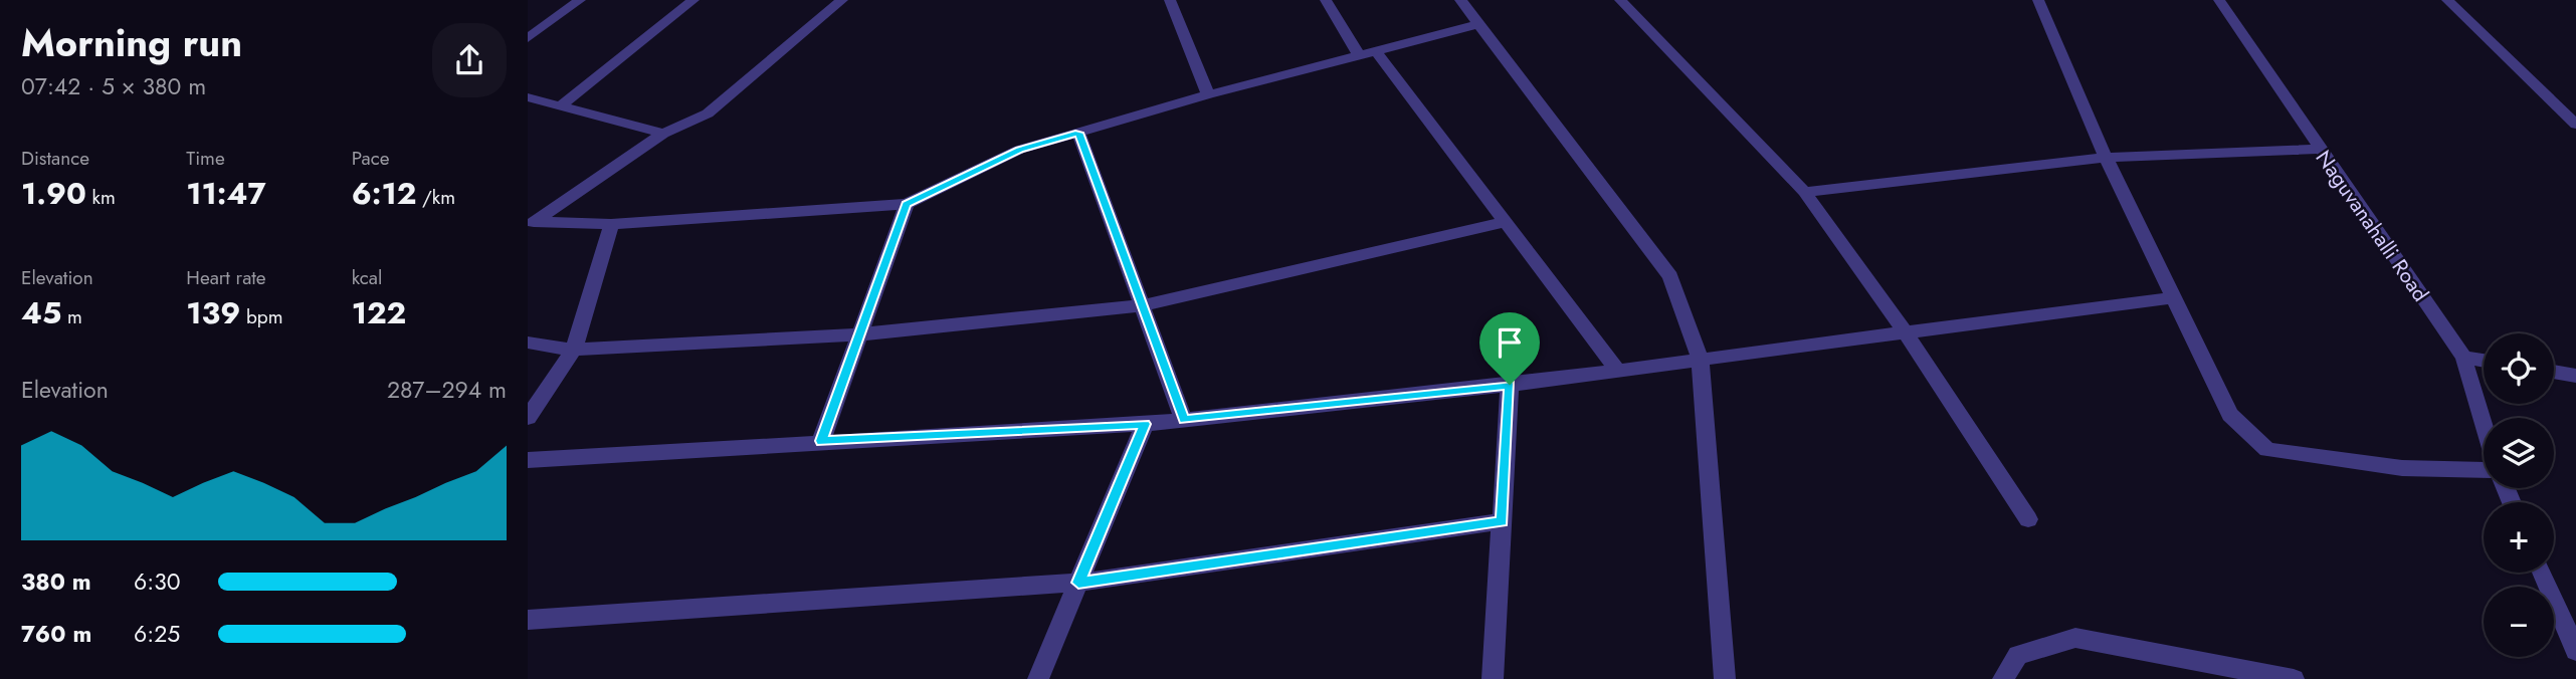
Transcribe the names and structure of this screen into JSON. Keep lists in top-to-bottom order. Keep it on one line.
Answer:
{"streets":{"street":["Naguvanahalli Road"]},"page":{"heading":["Morning run","07:42 · 5 × 380 m"],"stats":[["Distance","1.90 km"],["Time","11:47"],["Pace","6:12 /km"],["Elevation","45 m"],["Heart rate","139 bpm"],["kcal","122"]],"map_buttons":["+","−"],"chart":["Elevation","287–294 m"],"list":[{"name":"380 m","note":"6:30"},{"name":"760 m","note":"6:25"}]}}
